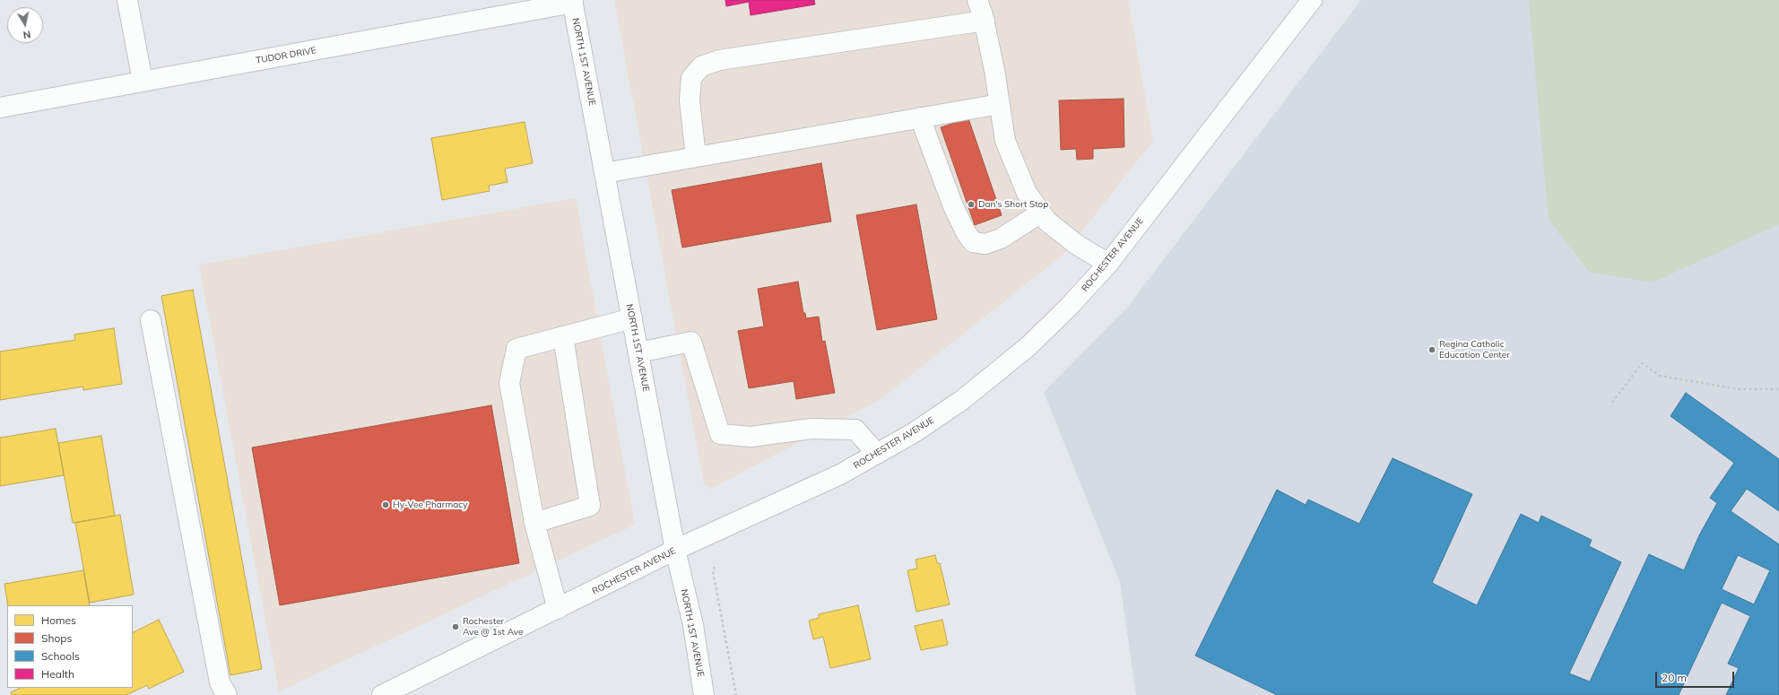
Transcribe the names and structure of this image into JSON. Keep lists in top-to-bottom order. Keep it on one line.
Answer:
{"streets":{"main road":["TUDOR DRIVE","NORTH 1ST AVENUE","ROCHESTER AVENUE"]},"crossings":[["TUDOR DRIVE","NORTH 1ST AVENUE"],["NORTH 1ST AVENUE","ROCHESTER AVENUE"]],"places":["Dan's Short Stop","Regina Catholic Education Center","Hy-Vee Pharmacy","Rochester Ave @ 1st Ave"],"legend":["Homes","Shops","Schools","Health"],"scale_bar":"20 m","north":"bottom"}
